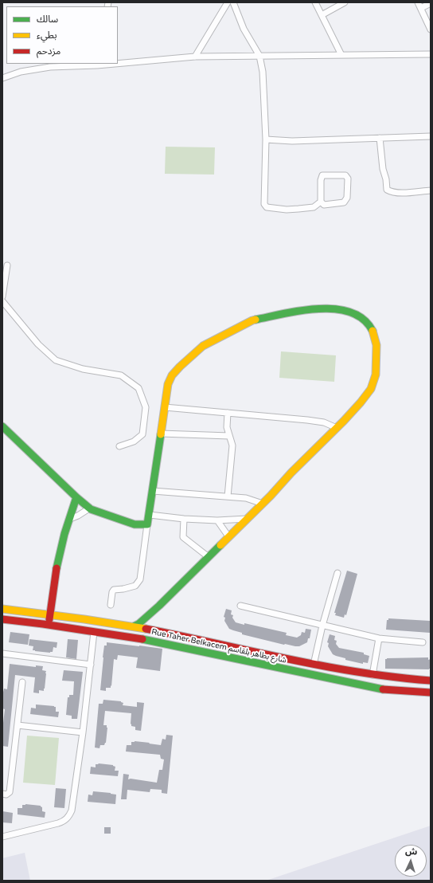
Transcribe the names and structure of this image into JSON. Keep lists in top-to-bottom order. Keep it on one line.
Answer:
{"streets":{"street":["Rue Taher Belkacem شارع بطاهر بلقاسم"]},"legend":["سالك","بطيء","مزدحم"],"north":"top"}
